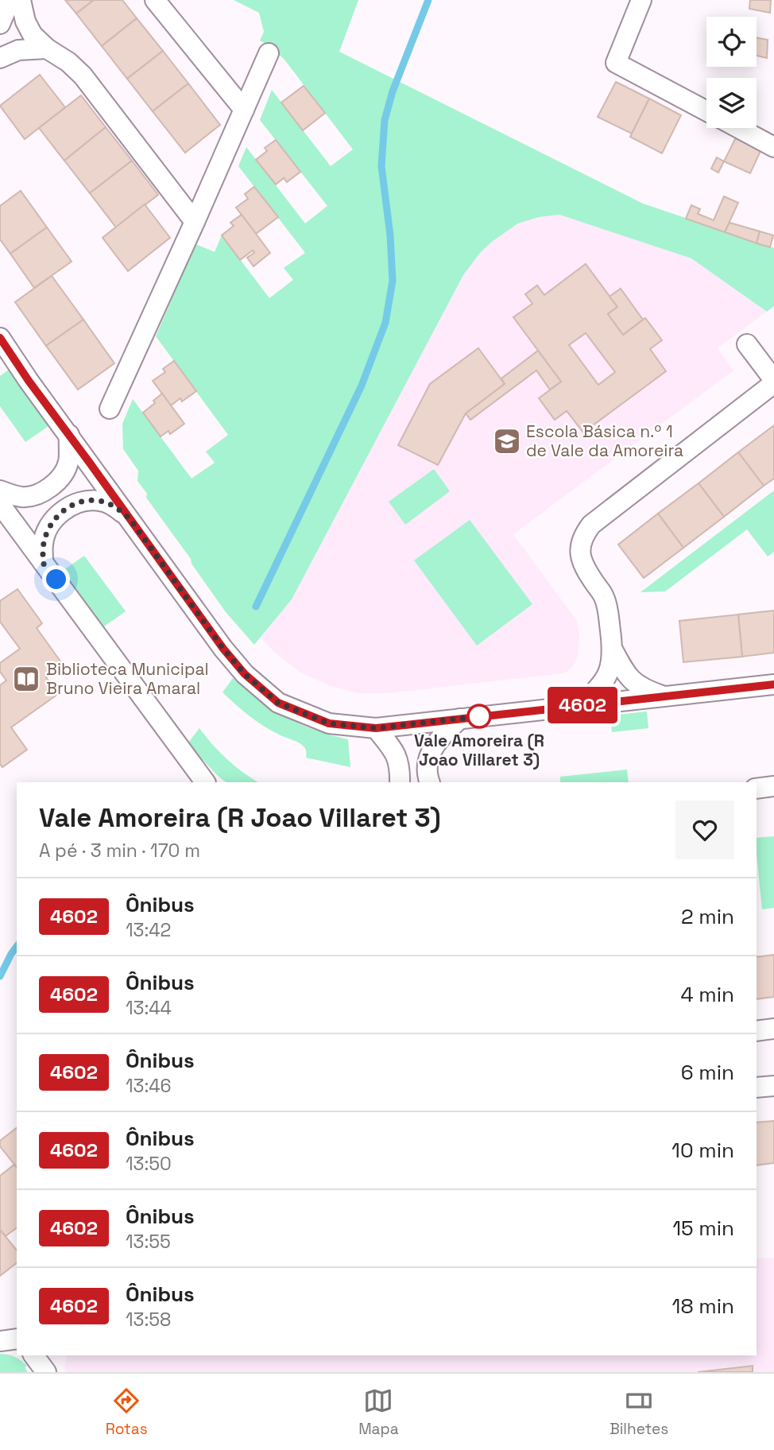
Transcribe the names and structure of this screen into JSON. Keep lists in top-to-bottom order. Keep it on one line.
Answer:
{"places":{"school or university":["Escola Básica n.º 1 de Vale da Amoreira"],"library":["Biblioteca Municipal Bruno Vieira Amaral"],"other":["Vale Amoreira (R Joao Villaret 3)"]},"lines":["bus line 4602"],"page":{"on_map":"4602","heading":["Vale Amoreira (R Joao Villaret 3)","A pé · 3 min · 170 m"],"list":[{"mark":"4602","name":"Ônibus","note":"13:42","value":"2 min"},{"mark":"4602","name":"Ônibus","note":"13:44","value":"4 min"},{"mark":"4602","name":"Ônibus","note":"13:46","value":"6 min"},{"mark":"4602","name":"Ônibus","note":"13:50","value":"10 min"},{"mark":"4602","name":"Ônibus","note":"13:55","value":"15 min"},{"mark":"4602","name":"Ônibus","note":"13:58","value":"18 min"}],"tabs":["Rotas","Mapa","Bilhetes"]}}
